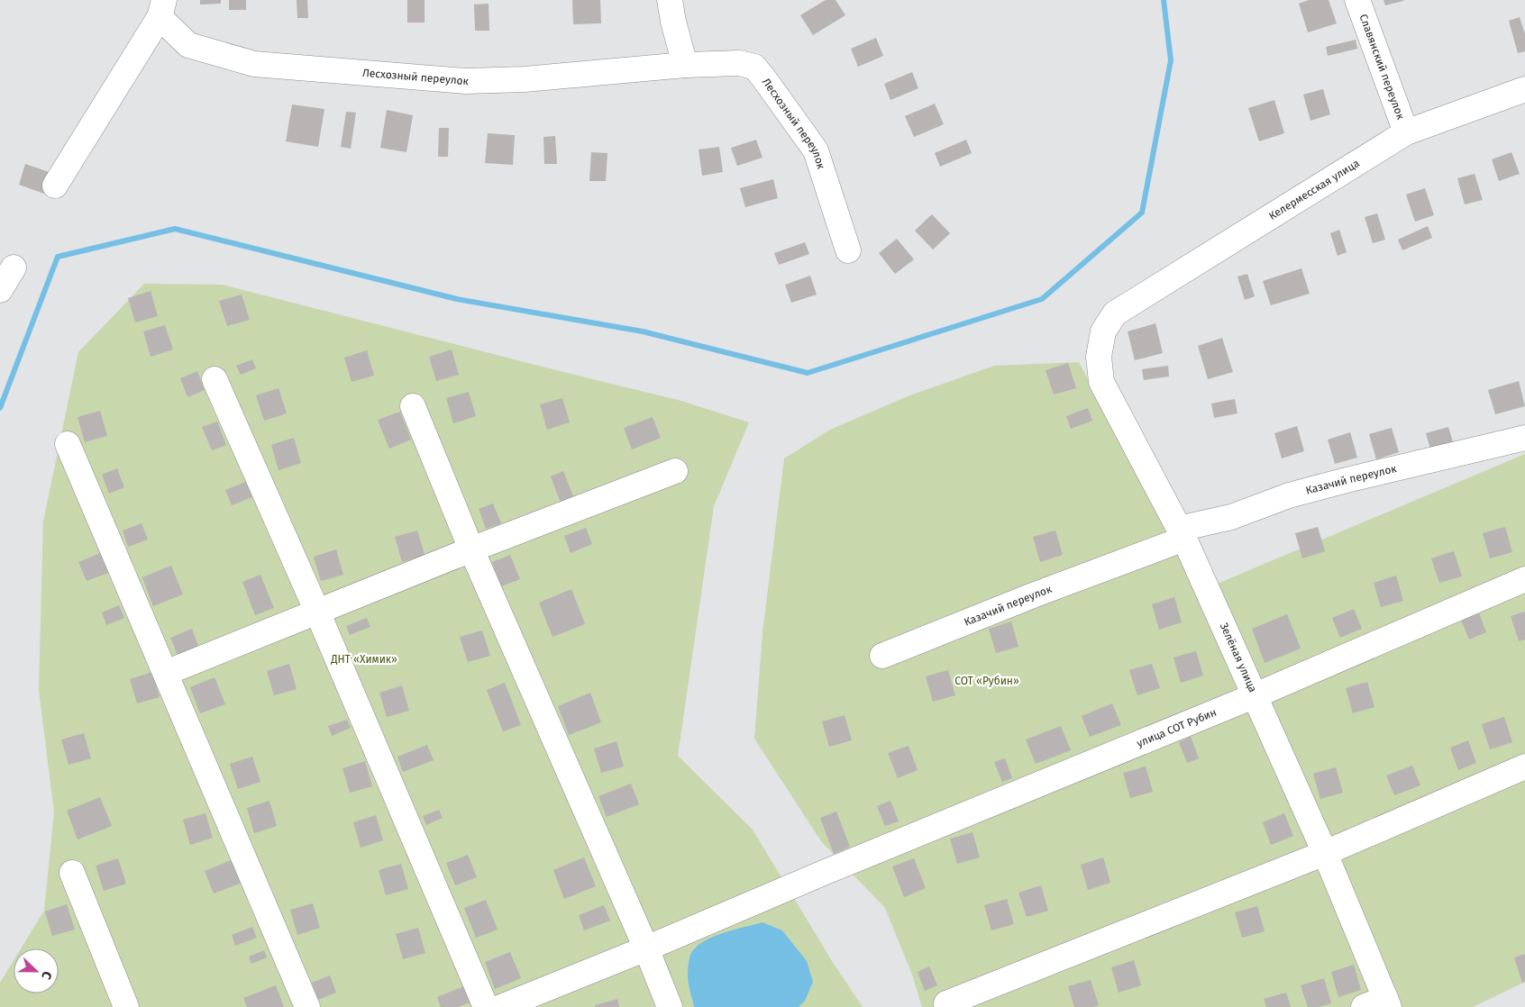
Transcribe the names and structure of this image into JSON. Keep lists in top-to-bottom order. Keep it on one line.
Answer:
{"streets":{"street":["Славянский переулок","Лесхозный переулок","Келермесская улица","Казачий переулок","Зелёная улица","улица СОТ Рубин"]},"crossings":[["Славянский переулок","Келермесская улица"],["Келермесская улица","Зелёная улица"],["Казачий переулок","Зелёная улица"],["Зелёная улица","улица СОТ Рубин"]],"parks":["ДНТ «Химик»","СОТ «Рубин»"],"north":"right"}
